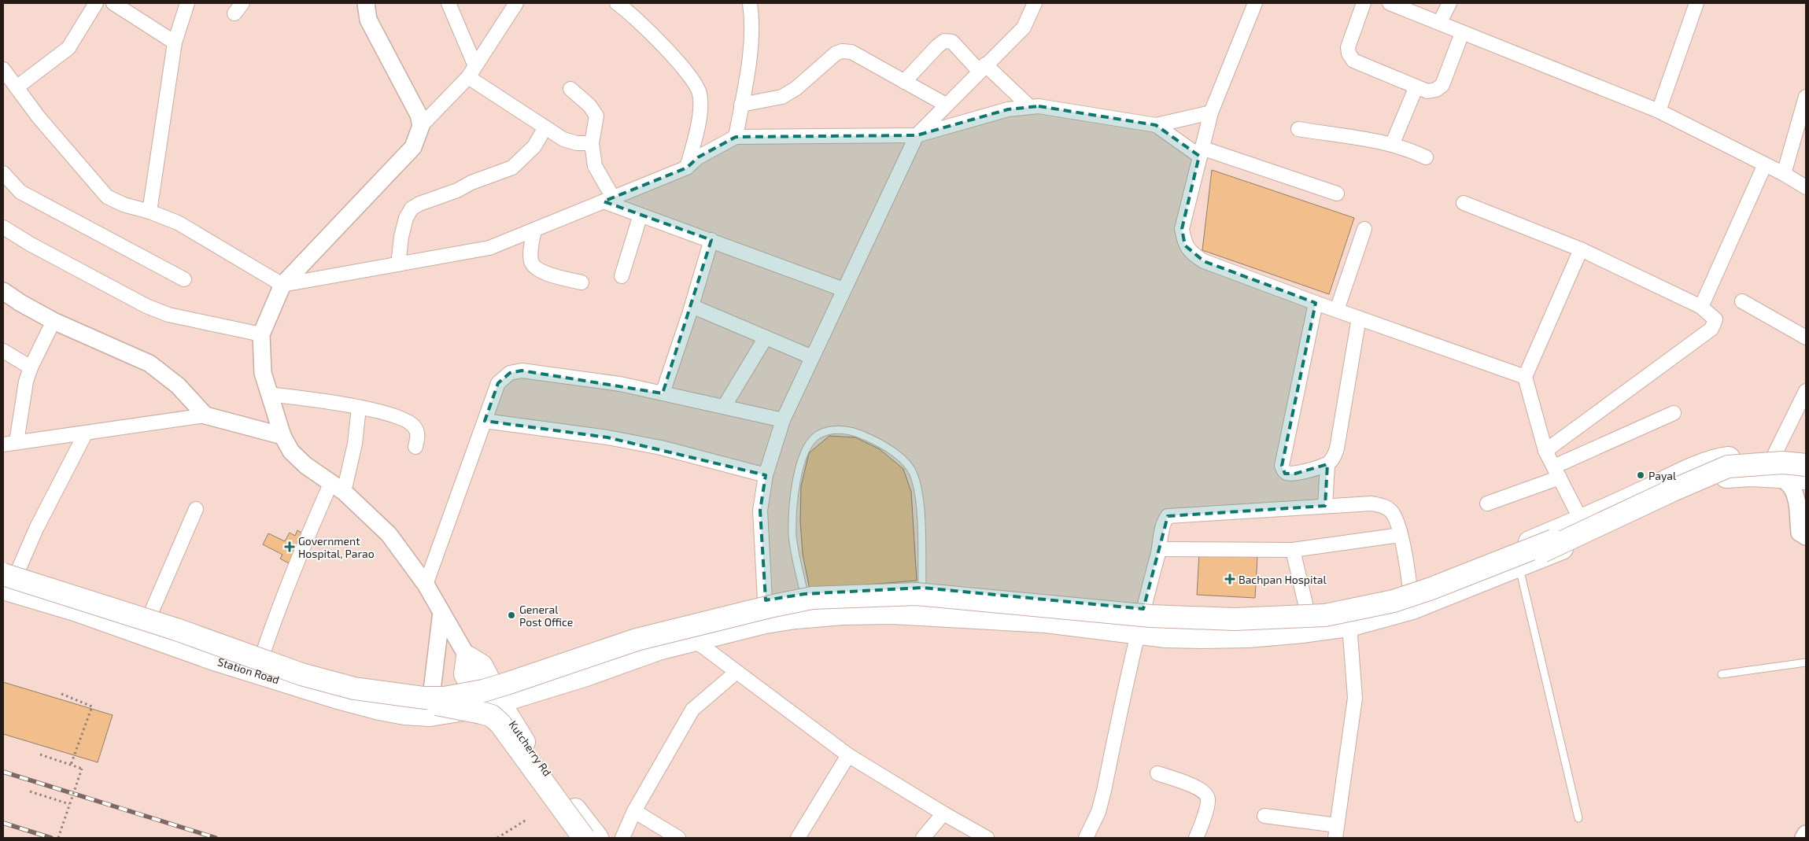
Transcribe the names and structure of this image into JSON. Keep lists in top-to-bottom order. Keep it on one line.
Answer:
{"streets":{"highway":["Station Road","Kutcherry Rd"]},"crossings":[["Station Road","Kutcherry Rd"]],"places":{"other":["Payal","General Post Office"],"health":["Government Hospital, Parao","Bachpan Hospital"]}}
